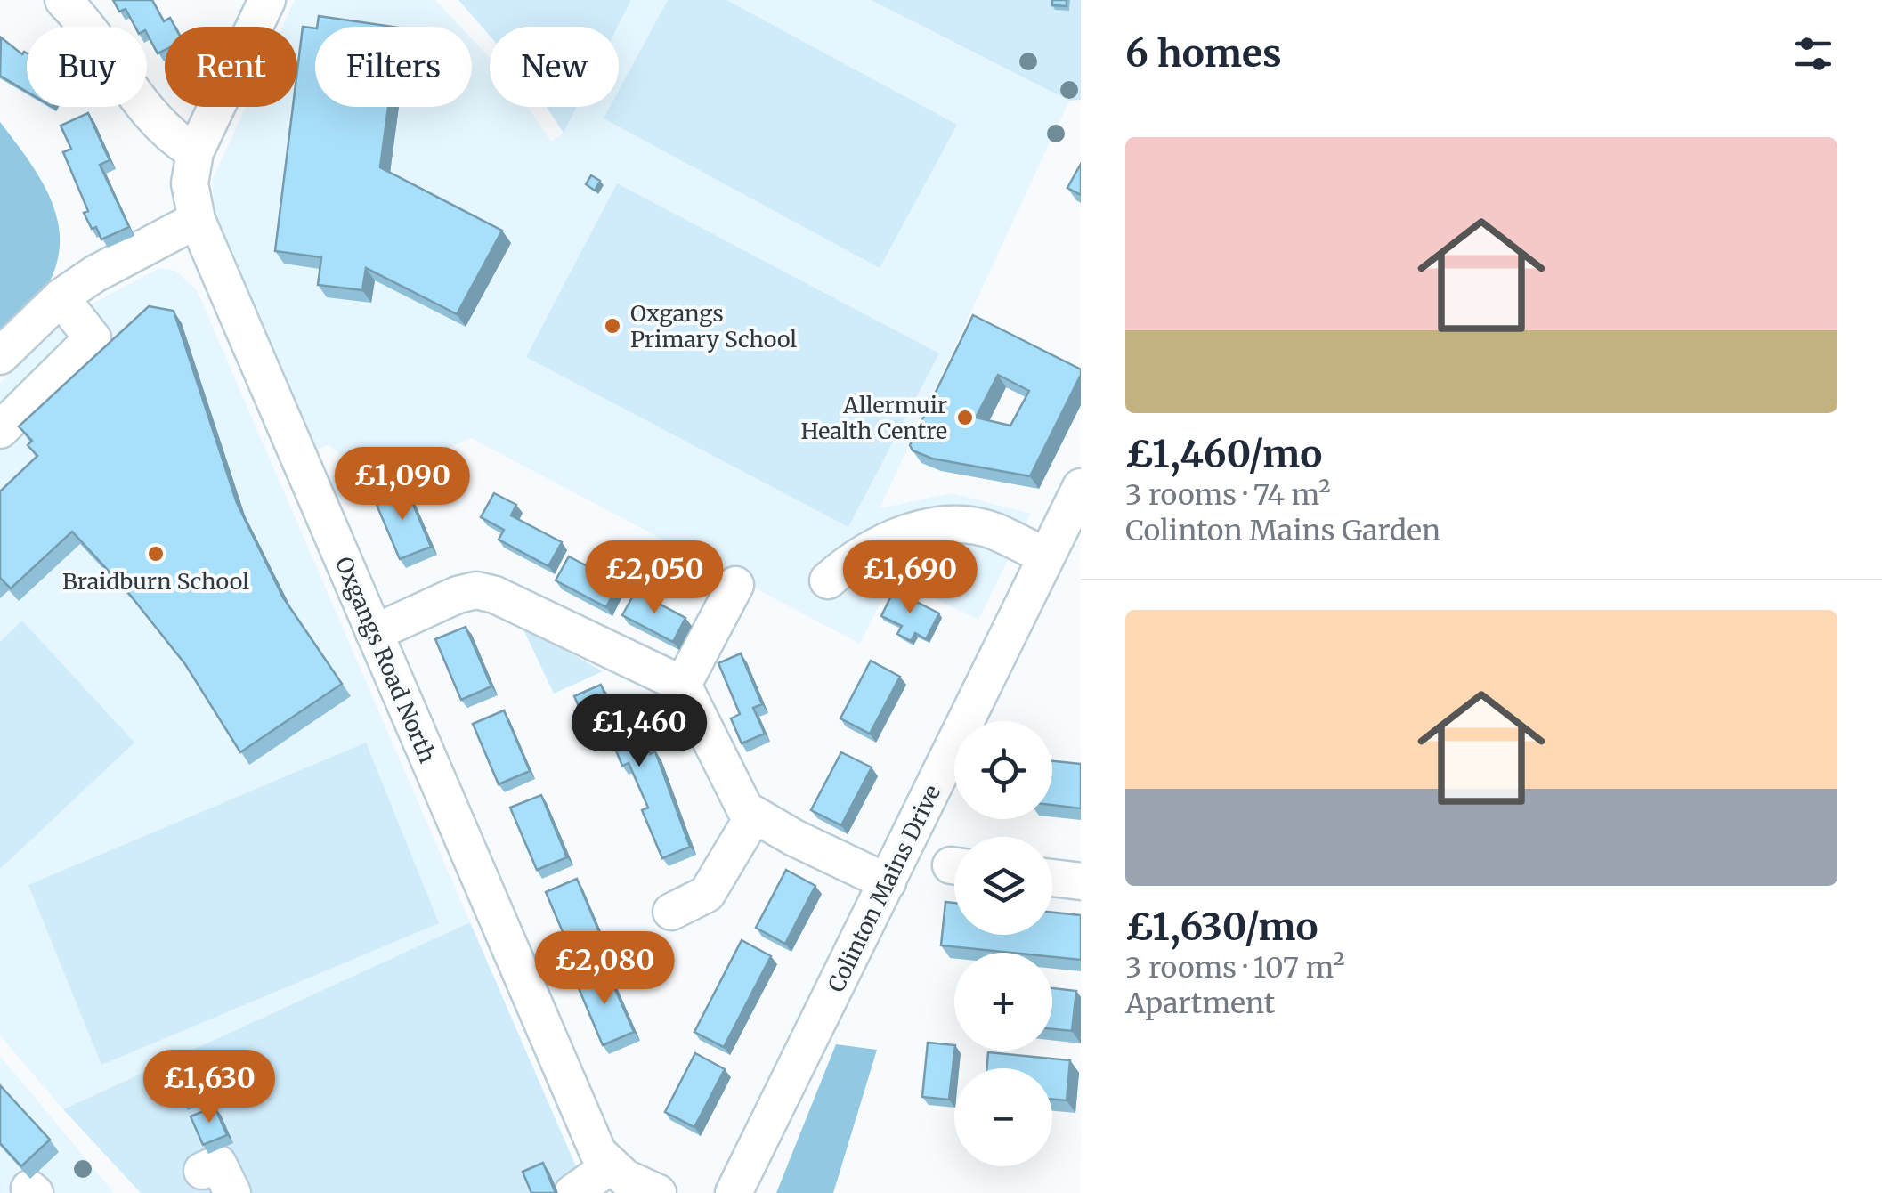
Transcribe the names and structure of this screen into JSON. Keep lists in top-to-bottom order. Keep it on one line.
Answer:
{"streets":{"street":["Oxgangs Road North","Colinton Mains Drive"]},"places":["Oxgangs Primary School","Allermuir Health Centre","Braidburn School"],"page":{"heading":"6 homes","chip":["Buy","Rent","Filters","New"],"list":[{"name":"£1,460/mo","note":"3 rooms · 74 m² · Colinton Mains Garden"},{"name":"£1,630/mo","note":"3 rooms · 107 m² · Apartment"}],"price":["£1,090","£2,050","£1,690","£1,460","£2,080","£1,630"],"map_buttons":["+","−"]}}
